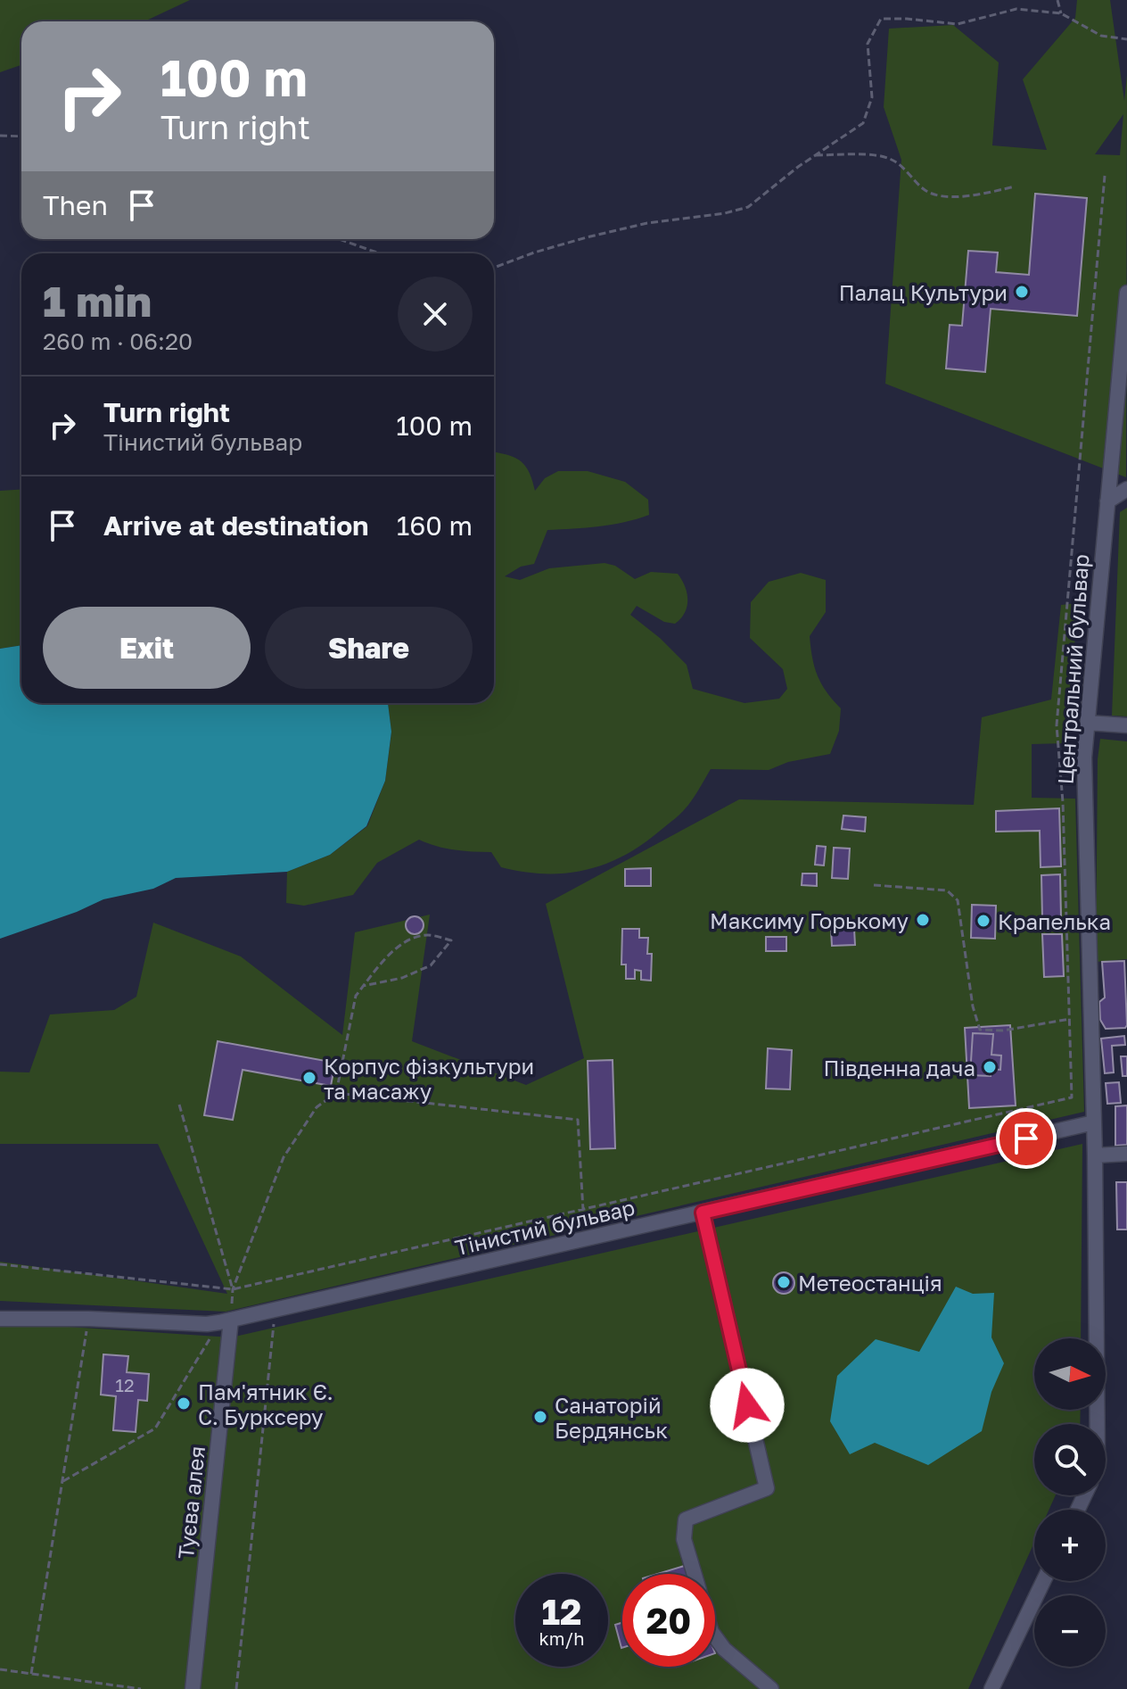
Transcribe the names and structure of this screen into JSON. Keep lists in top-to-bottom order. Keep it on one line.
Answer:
{"streets":{"street":["Центральний бульвар","Тінистий бульвар","Туєва алея"]},"crossings":[["Центральний бульвар","Тінистий бульвар"],["Тінистий бульвар","Туєва алея"]],"places":["Палац Культури","Максиму Горькому","Крапелька","Південна дача","Корпус фізкультури та масажу","Метеостанція","Пам'ятник Є. С. Бурксеру","Санаторій Бердянськ"],"house_numbers":["12"],"north":"right","page":{"turn":["100 m","Turn right"],"then":"Then","heading":["1 min","260 m · 06:20"],"list":[{"name":"Turn right","note":"Тінистий бульвар","value":"100 m"},{"name":"Arrive at destination","value":"160 m"}],"buttons":["Exit","Share"],"map_buttons":["+","−"],"speed":"12 km/h","limit":"20"}}
